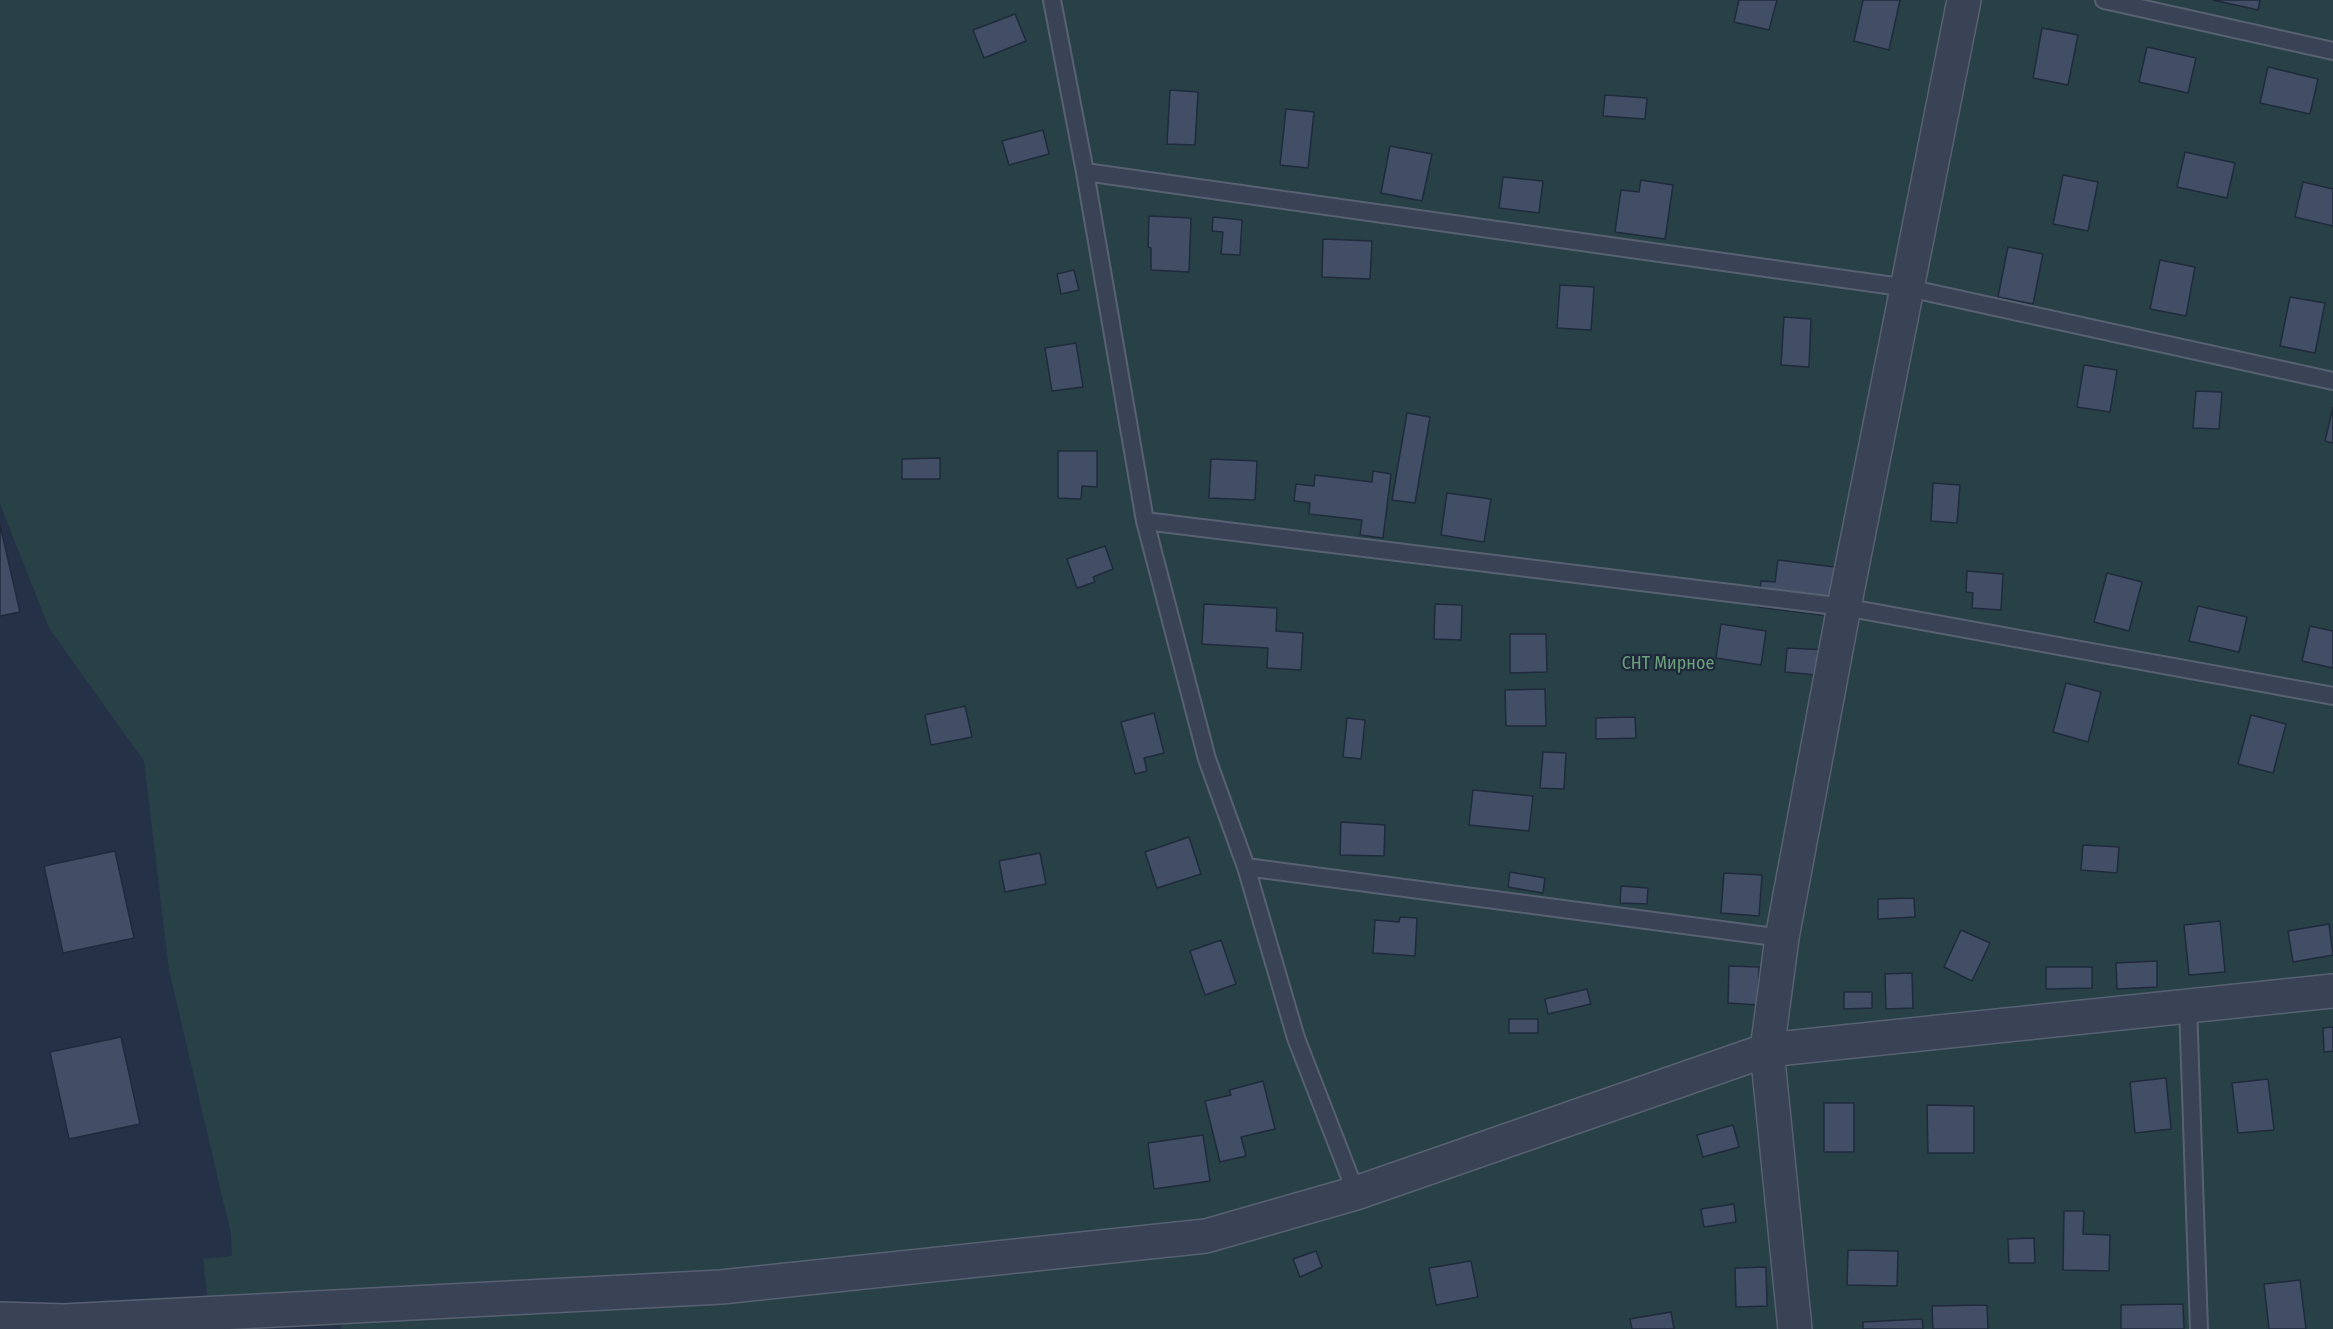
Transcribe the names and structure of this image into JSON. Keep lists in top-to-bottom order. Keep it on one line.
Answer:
{"parks":["СНТ Мирное"]}
